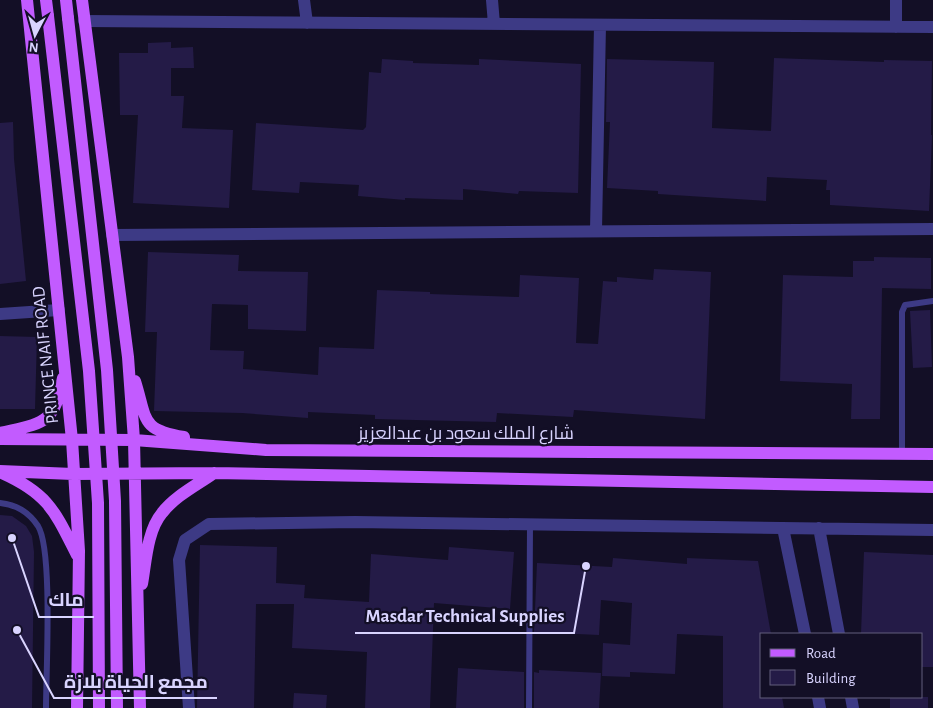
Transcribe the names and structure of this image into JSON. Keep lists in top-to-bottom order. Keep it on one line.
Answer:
{"streets":{"main road":["PRINCE NAIF ROAD","شارع الملك سعود بن عبدالعزيز"]},"crossings":[["PRINCE NAIF ROAD","شارع الملك سعود بن عبدالعزيز"]],"places":["ماك","Masdar Technical Supplies","مجمع الحياة بلازة"],"legend":["Road","Building"],"north":"bottom"}
